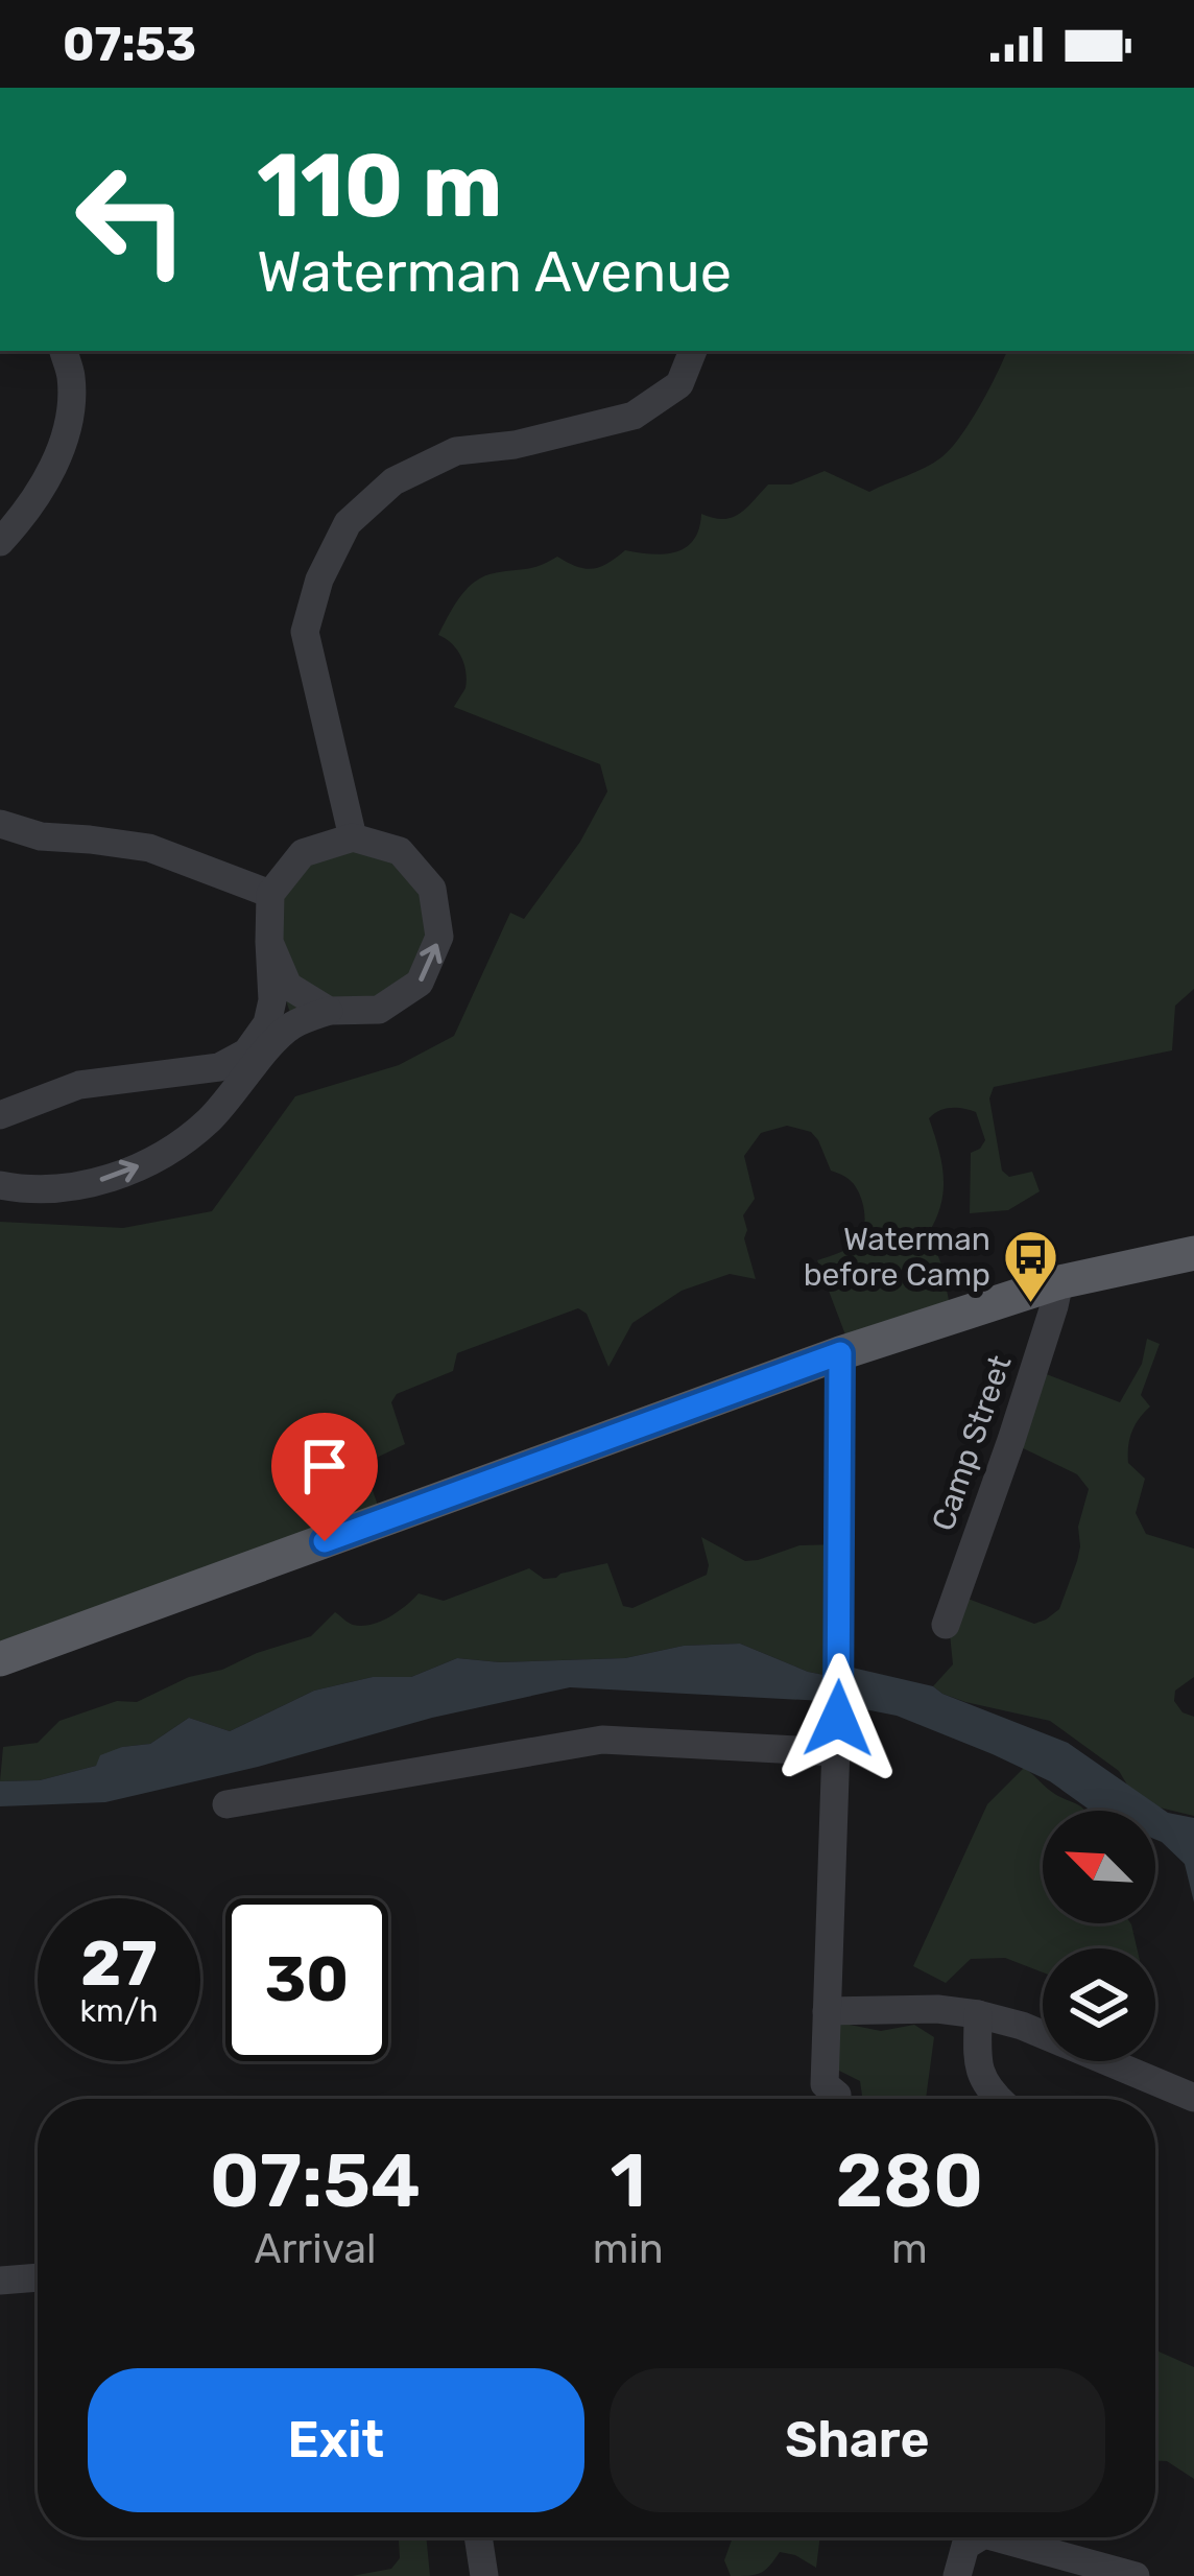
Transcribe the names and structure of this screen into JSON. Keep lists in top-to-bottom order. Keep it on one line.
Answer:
{"streets":{"street":["Camp Street"]},"places":{"bus stop":["Waterman before Camp"]},"north":"top left","page":{"status":"07:53","turn":["110 m","Waterman Avenue"],"speed":"27 km/h","limit":"30","eta":["07:54","Arrival","1","min","280","m"],"buttons":["Exit","Share"]}}
